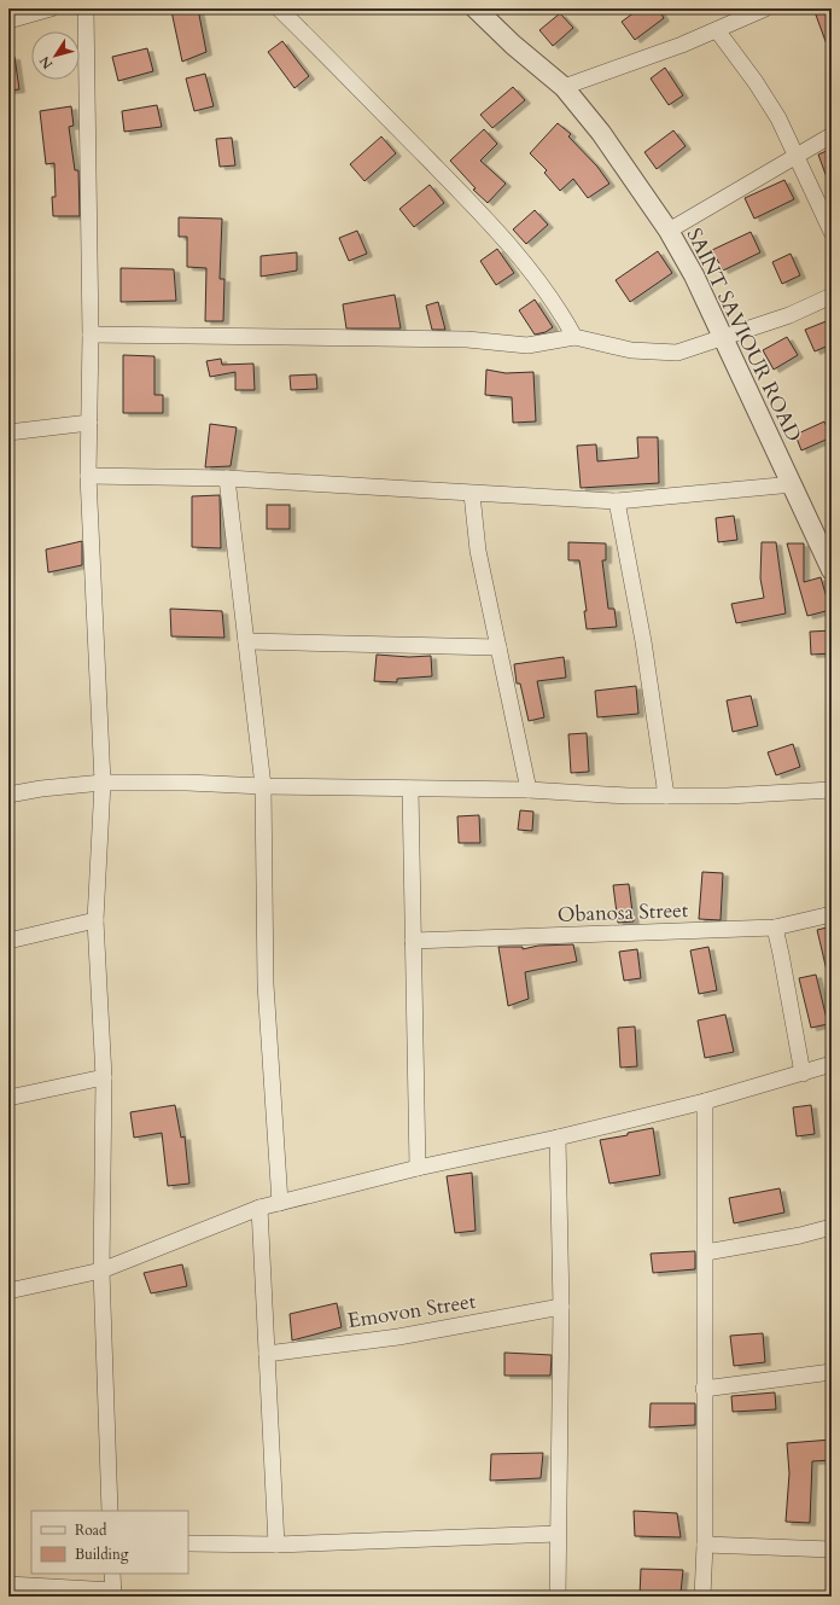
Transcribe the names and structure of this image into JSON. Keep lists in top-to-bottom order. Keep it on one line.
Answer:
{"streets":{"street":["SAINT SAVIOUR ROAD","Obanosa Street","Emovon Street"]},"legend":["Road","Building"],"north":"bottom left"}
